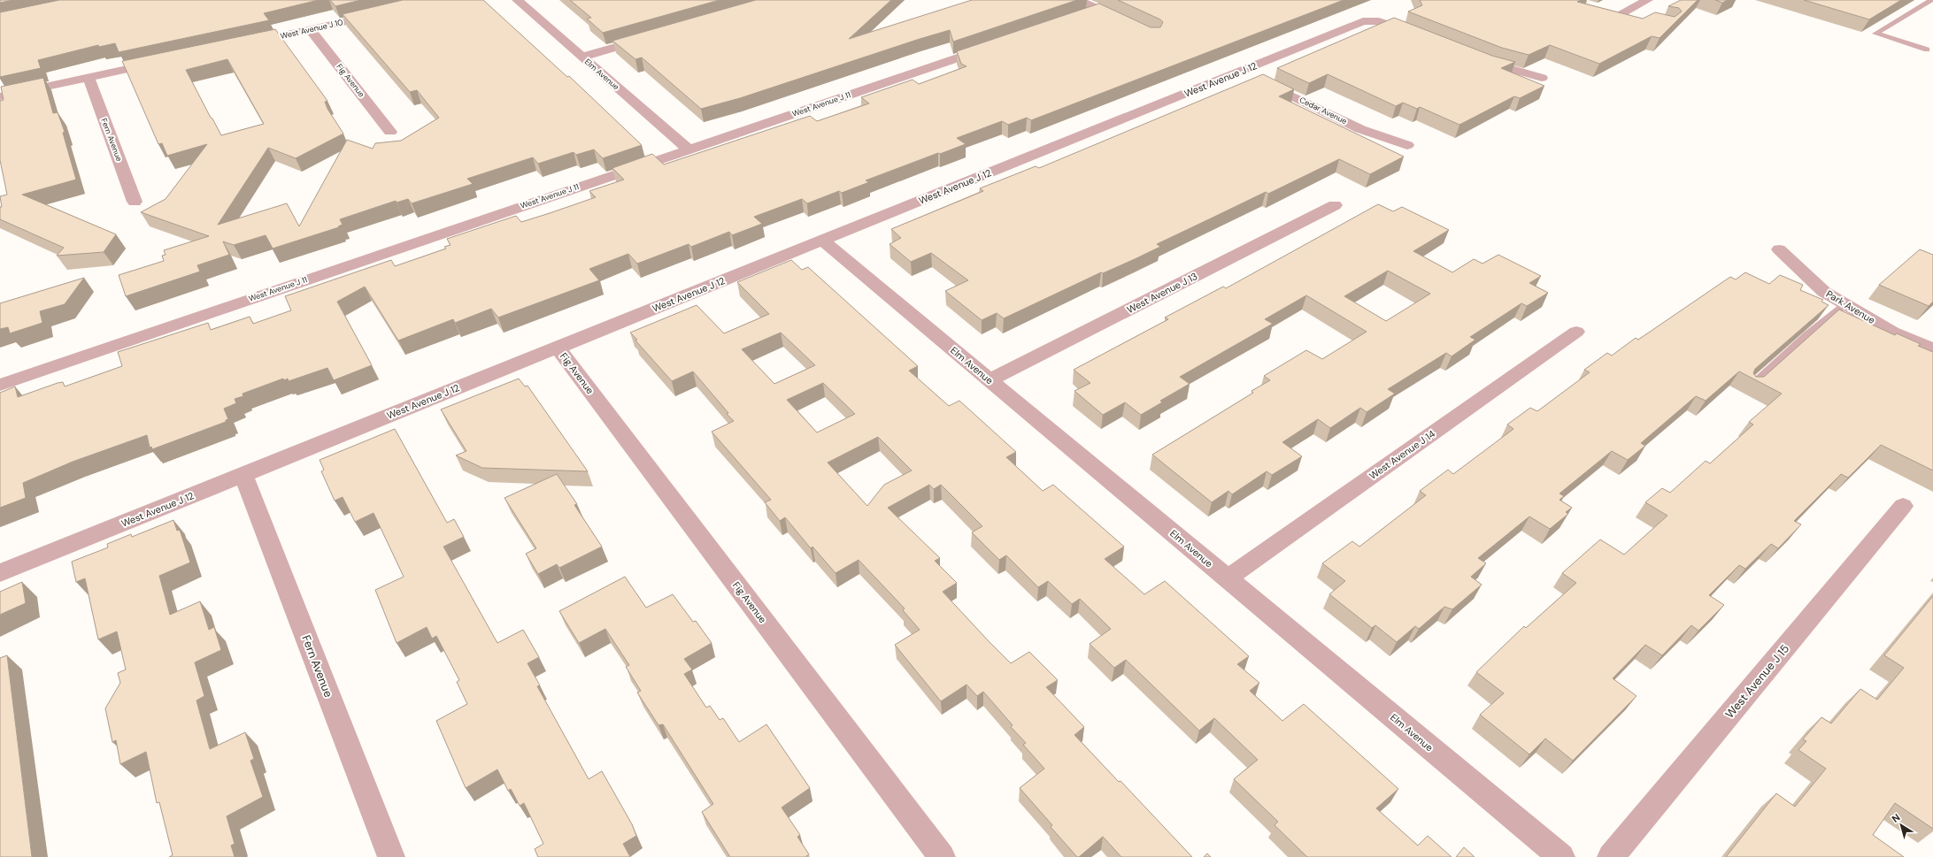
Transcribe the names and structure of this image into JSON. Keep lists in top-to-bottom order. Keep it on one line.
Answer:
{"streets":{"street":["West Avenue J 10","Elm Avenue","West Avenue J 12","Fig Avenue","West Avenue J 11","Cedar Avenue","Fern Avenue","West Avenue J 13","Park Avenue","West Avenue J 14","West Avenue J 15"]},"crossings":[["West Avenue J 10","Fig Avenue"],["Elm Avenue","West Avenue J 12"],["Elm Avenue","West Avenue J 11"],["Elm Avenue","West Avenue J 13"],["Elm Avenue","West Avenue J 14"],["West Avenue J 12","Fig Avenue"],["West Avenue J 12","Cedar Avenue"],["West Avenue J 12","Fern Avenue"]],"north":"top left"}
